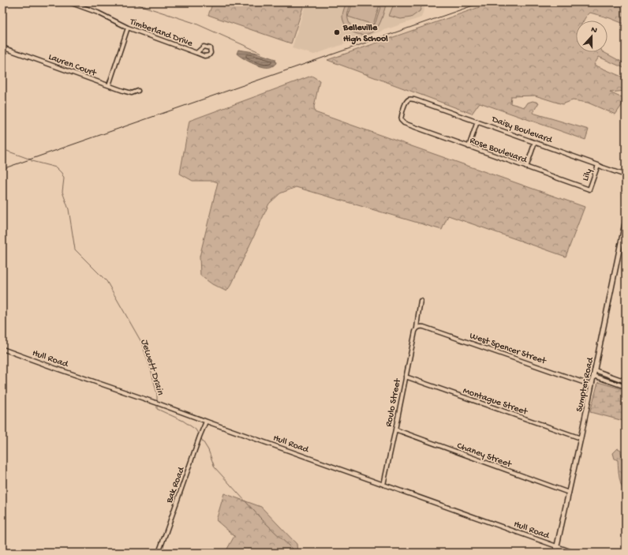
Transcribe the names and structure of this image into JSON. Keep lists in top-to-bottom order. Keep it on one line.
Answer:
{"streets":{"street":["Timberland Drive","Lauren Court","Daisy Boulevard","Rose Boulevard","Lily","West Spencer Street","Hull Road","Sumpter Road","Montague Street","Roulo Street","Chaney Street","Bak Road"]},"crossings":[["Daisy Boulevard","Rose Boulevard"],["Daisy Boulevard","Lily"],["Rose Boulevard","Lily"],["West Spencer Street","Sumpter Road"],["West Spencer Street","Roulo Street"],["Hull Road","Sumpter Road"],["Hull Road","Roulo Street"],["Hull Road","Bak Road"],["Sumpter Road","Montague Street"],["Sumpter Road","Chaney Street"],["Montague Street","Roulo Street"],["Roulo Street","Chaney Street"]],"water":["Jewett Drain"],"places":["Belleville High School"],"north":"top"}
